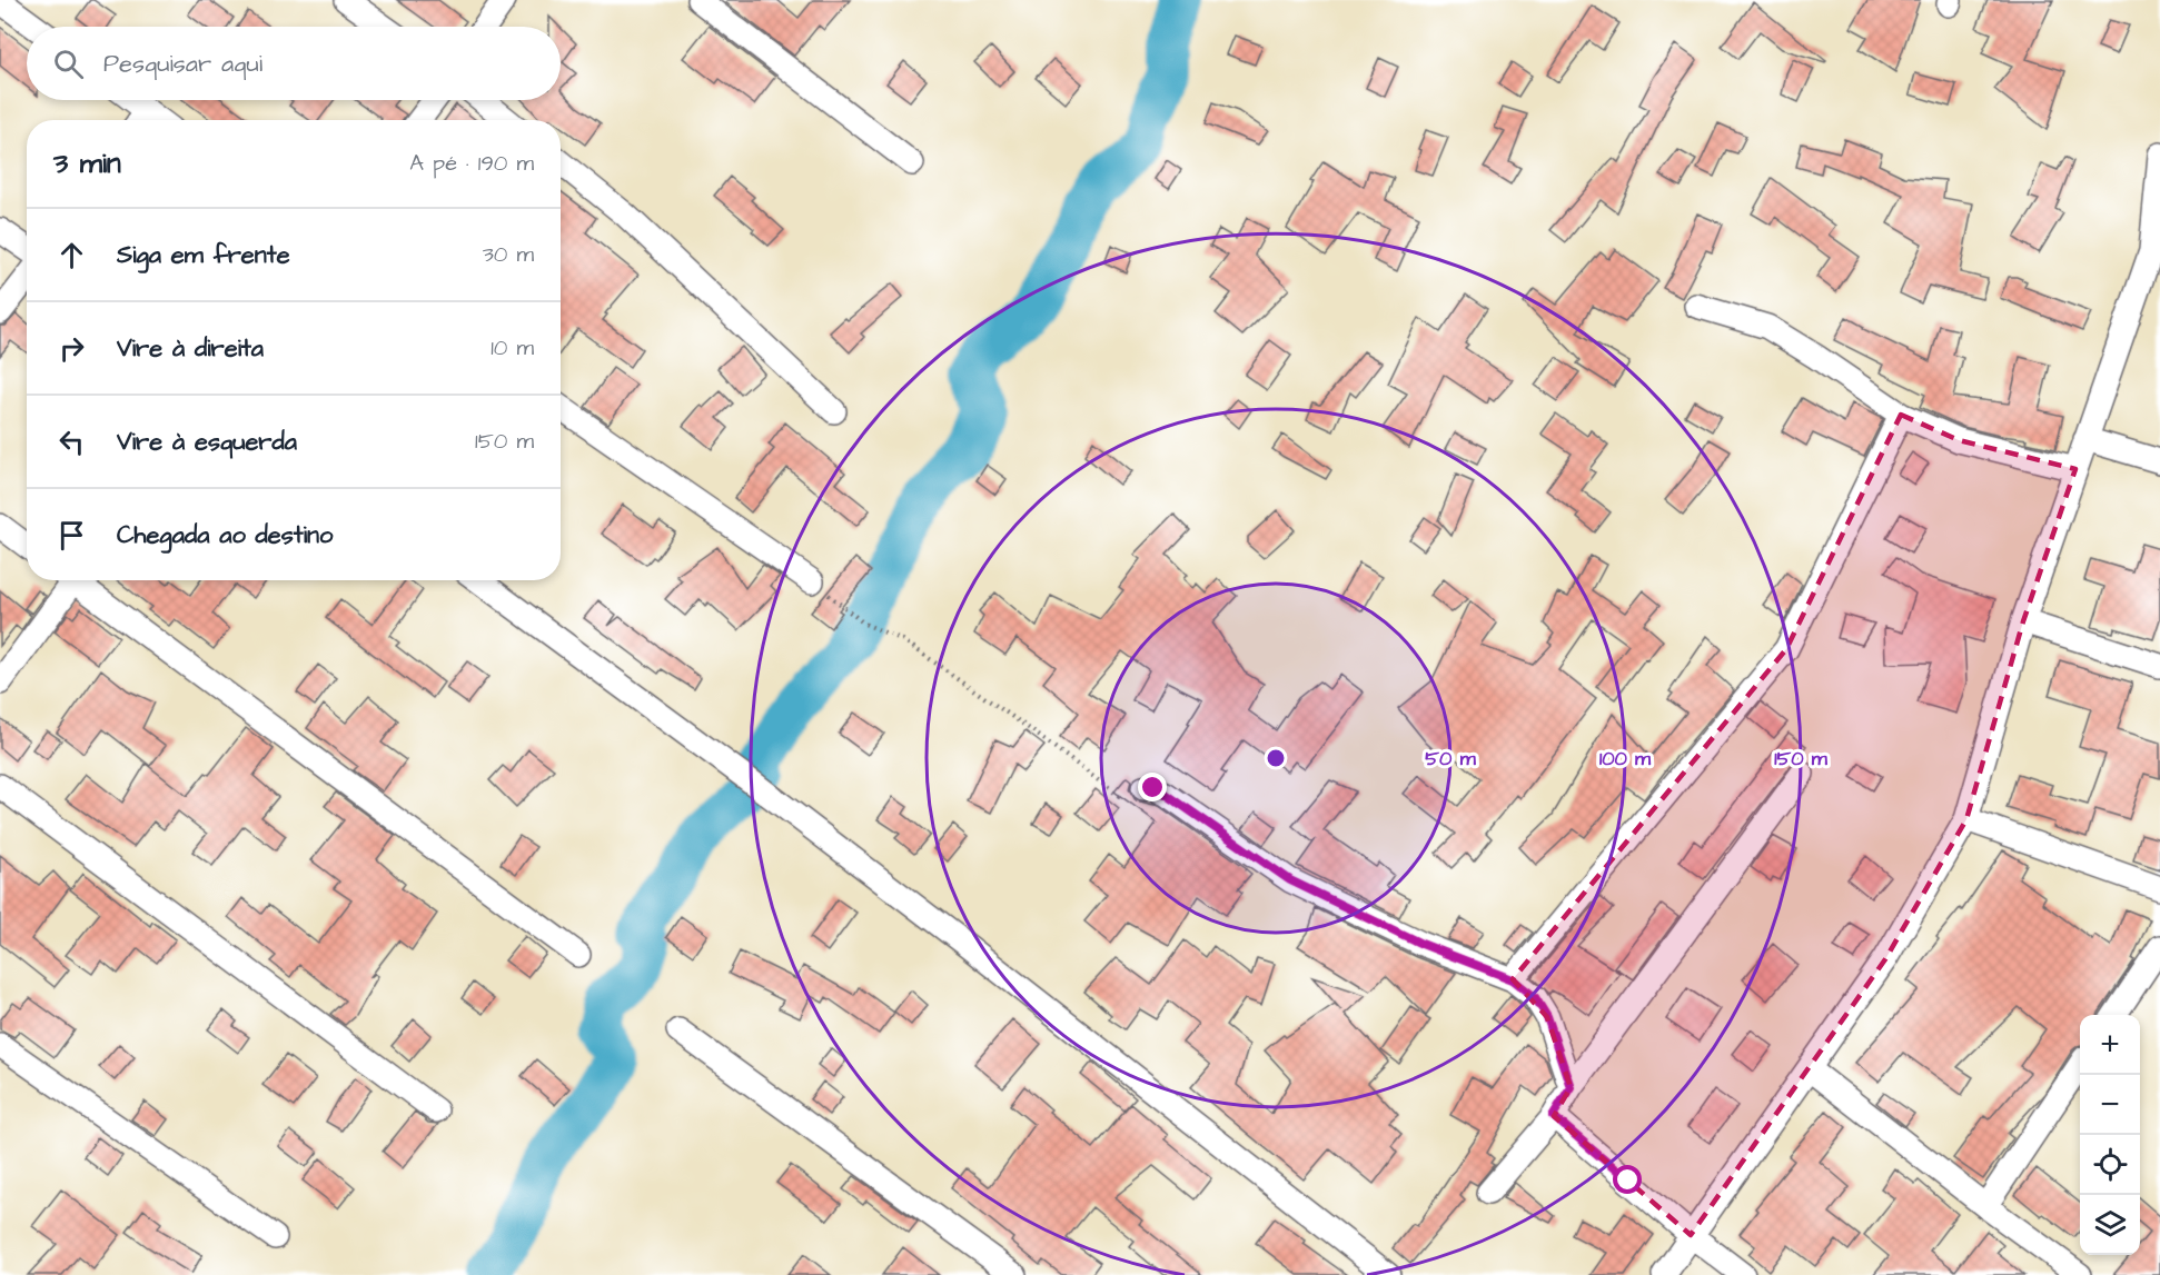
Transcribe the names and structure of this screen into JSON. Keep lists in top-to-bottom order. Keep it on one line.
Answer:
{"page":{"search":"Pesquisar aqui","heading":["3 min","A pé · 190 m"],"list":[["Siga em frente","30 m"],["Vire à direita","10 m"],["Vire à esquerda","150 m"],"Chegada ao destino"],"map_buttons":["+","−"]},"rings":["50 m","100 m","150 m"]}
